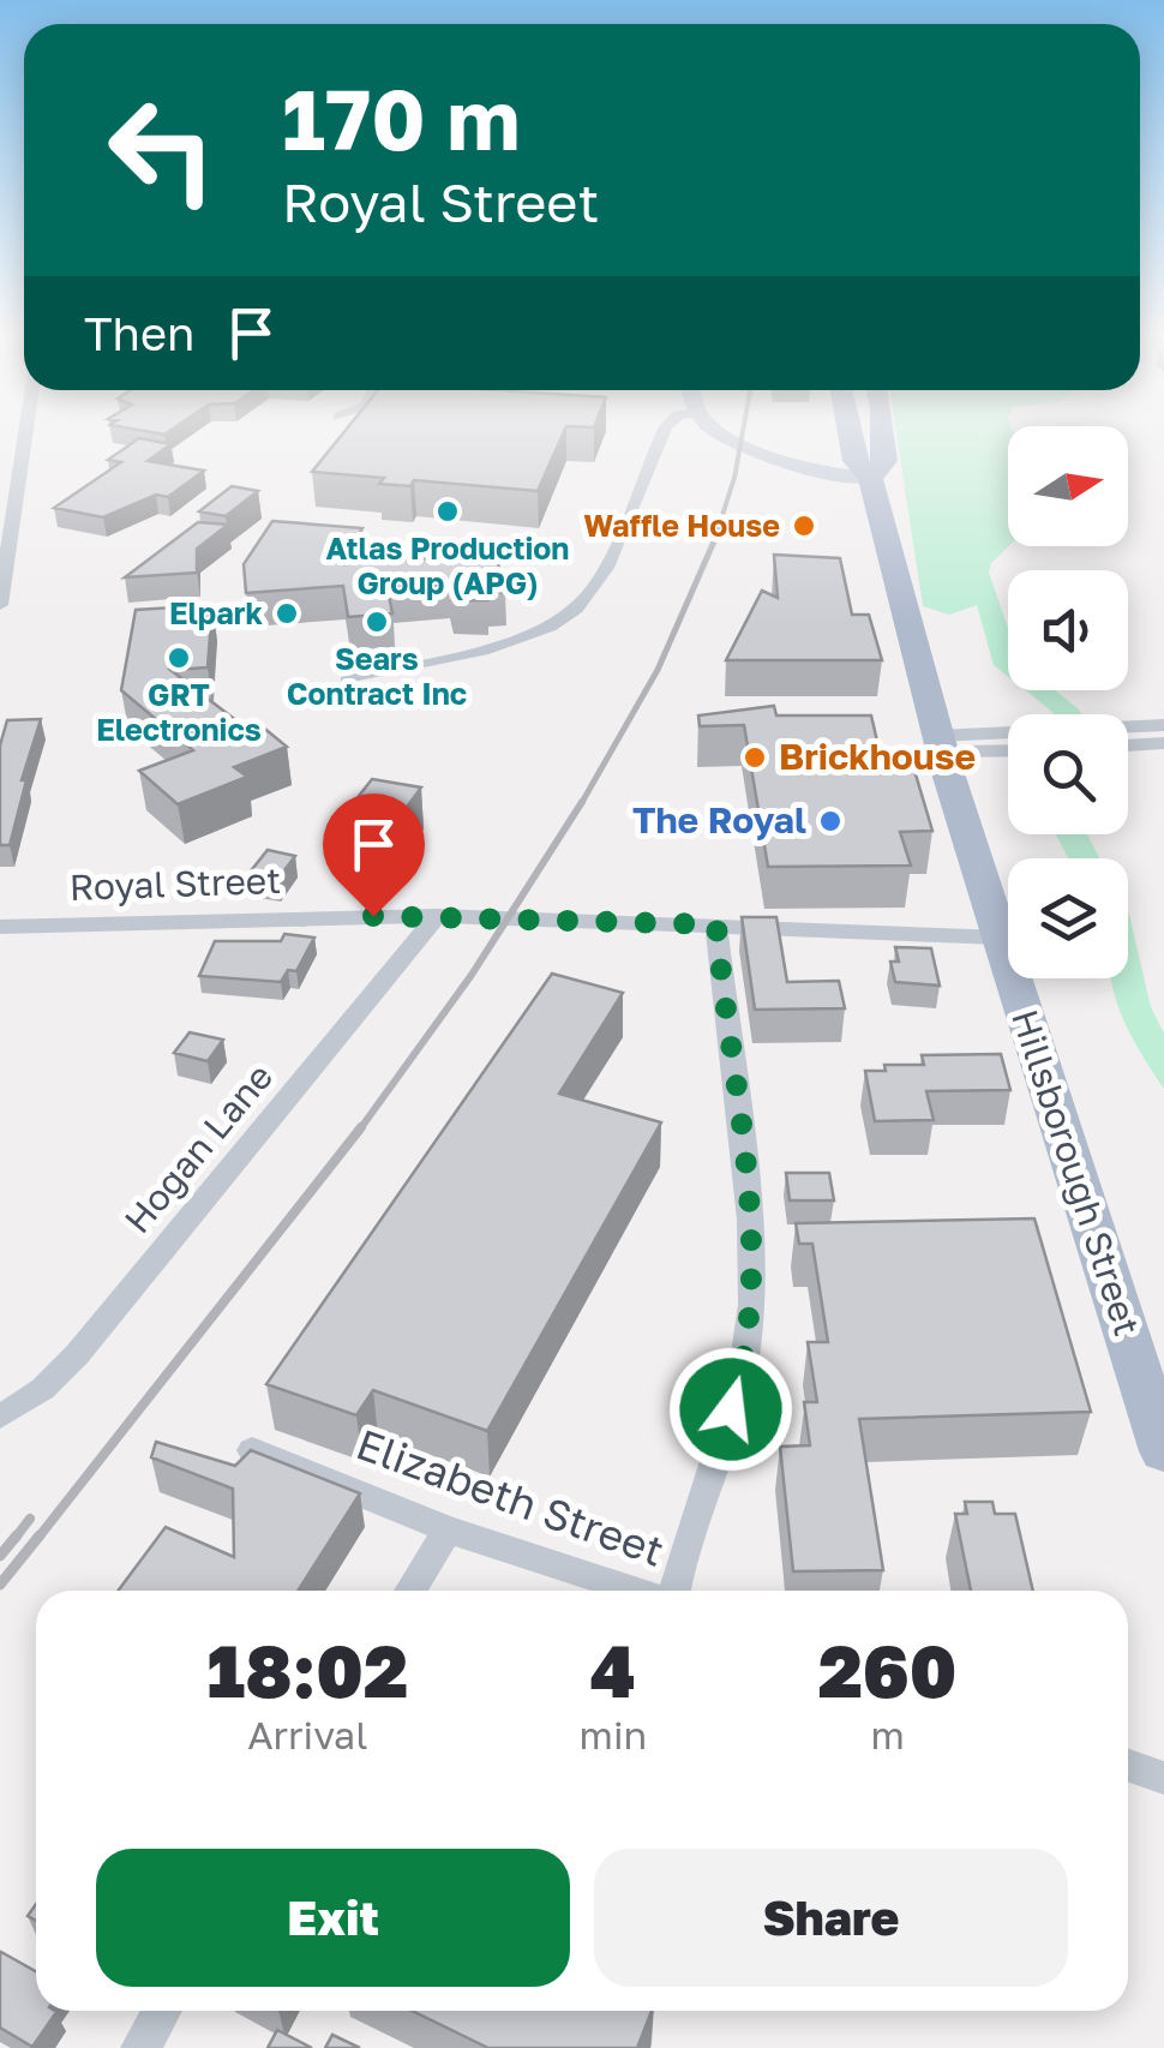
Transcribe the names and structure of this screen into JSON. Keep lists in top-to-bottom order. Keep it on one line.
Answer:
{"streets":{"main road":["Hillsborough Street"],"street":["Royal Street","Hogan Lane","Elizabeth Street"]},"crossings":[["Royal Street","Hogan Lane"],["Royal Street","Hillsborough Street"]],"places":["Atlas Production Group (APG)","Waffle House","Elpark","Sears Contract Inc","GRT Electronics","Brickhouse","The Royal"],"north":"right","page":{"turn":["170 m","Royal Street"],"then":"Then","eta":["18:02","Arrival","4","min","260","m"],"buttons":["Exit","Share"]}}
